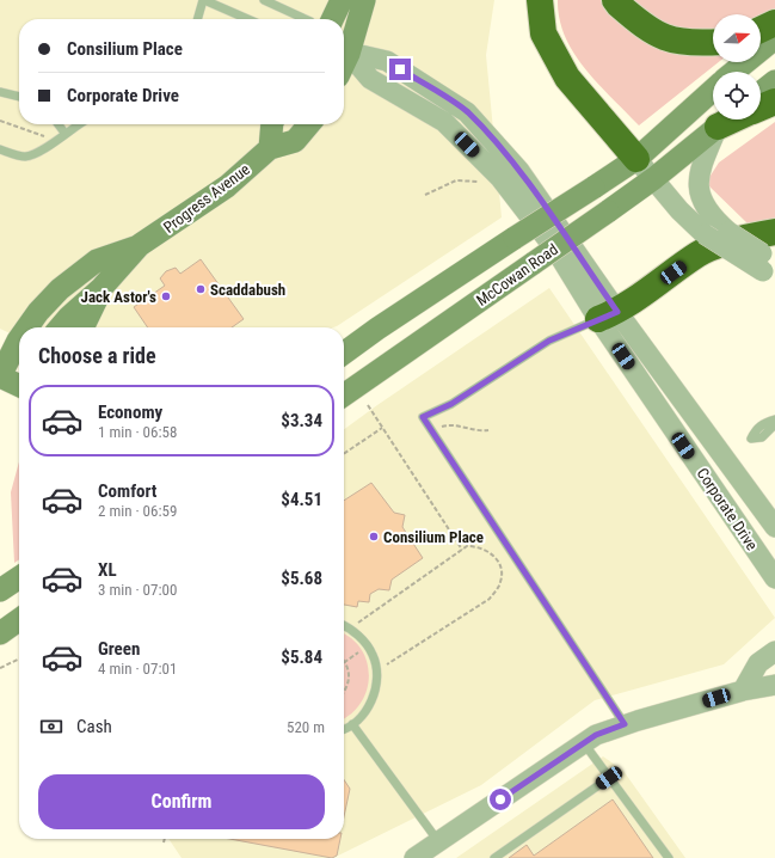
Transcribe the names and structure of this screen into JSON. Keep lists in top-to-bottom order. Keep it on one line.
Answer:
{"streets":{"main road":["Progress Avenue","McCowan Road"],"street":["Corporate Drive"]},"places":["Scaddabush","Jack Astor's","Consilium Place"],"north":"right","page":{"banner":["Consilium Place","Corporate Drive"],"heading":"Choose a ride","list":[{"name":"Economy","note":"1 min · 06:58","value":"$3.34"},{"name":"Comfort","note":"2 min · 06:59","value":"$4.51"},{"name":"XL","note":"3 min · 07:00","value":"$5.68"},{"name":"Green","note":"4 min · 07:01","value":"$5.84"}],"pay":["Cash","520 m"],"buttons":"Confirm"}}
